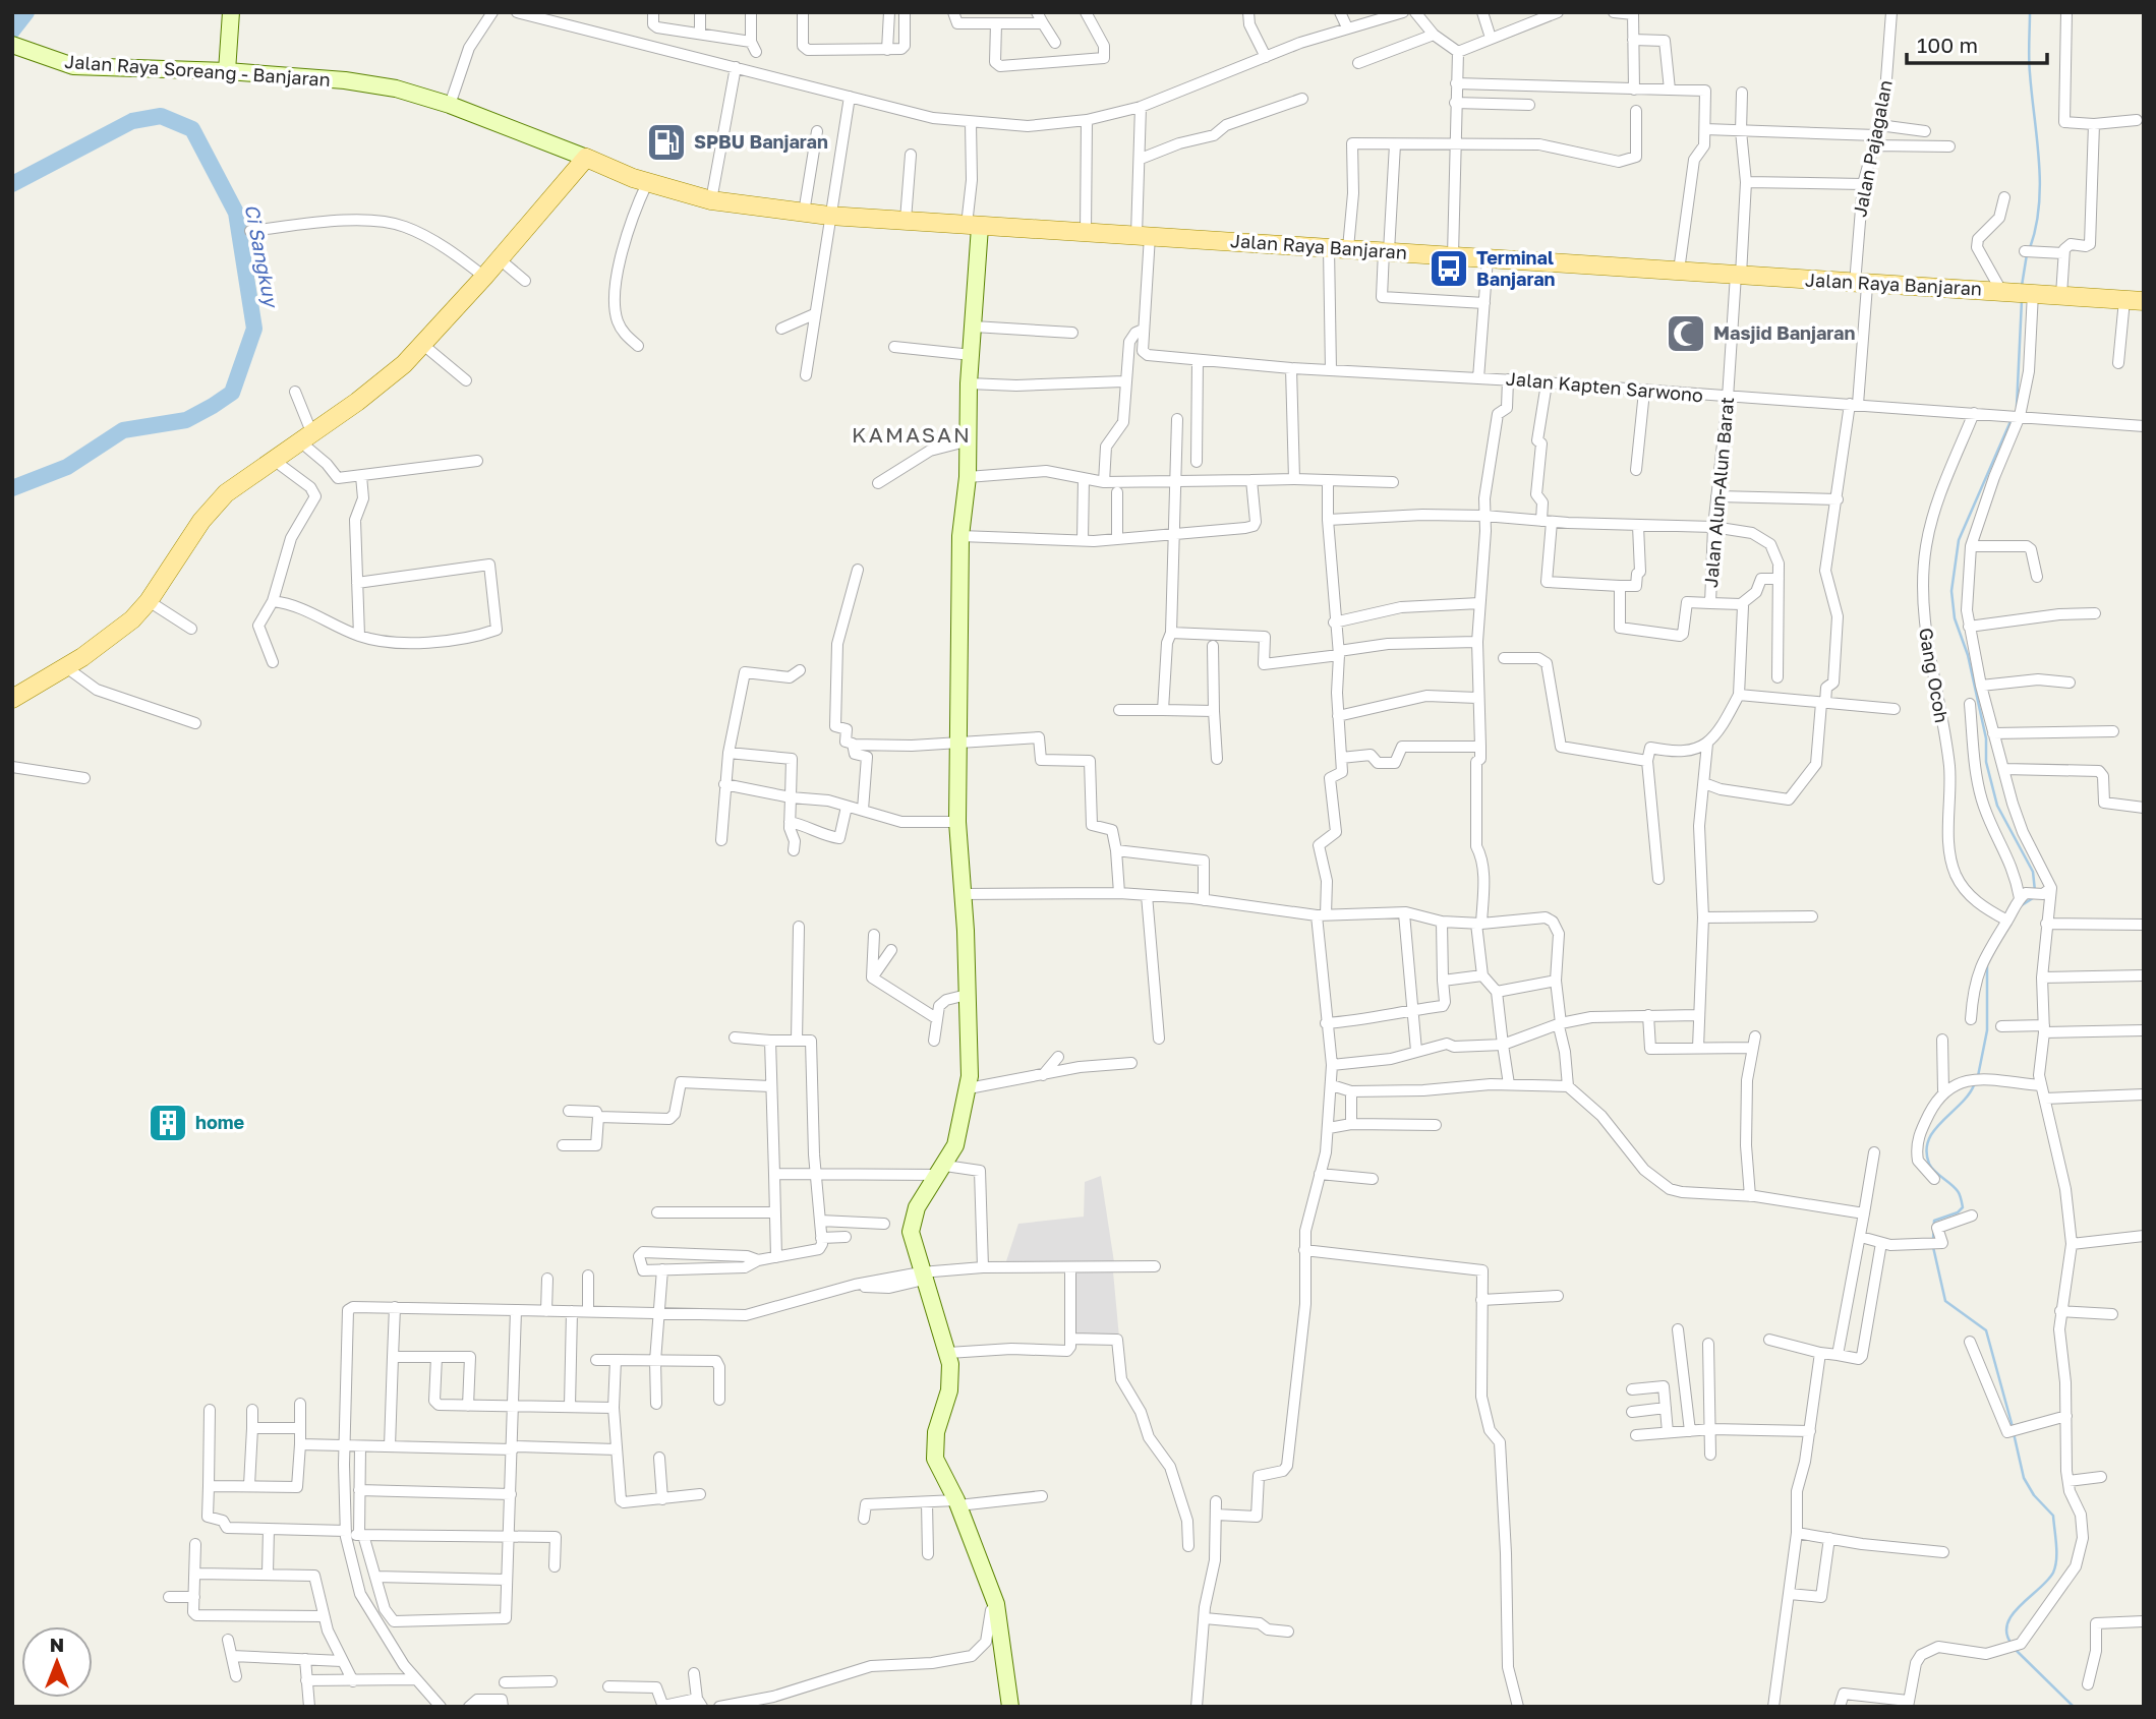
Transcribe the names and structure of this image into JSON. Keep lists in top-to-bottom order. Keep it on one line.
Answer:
{"streets":{"main road":["Jalan Raya Banjaran"],"street":["Jalan Raya Soreang - Banjaran","Jalan Pajagalan","Jalan Kapten Sarwono","Jalan Alun-Alun Barat","Gang Ocoh"]},"crossings":[["Jalan Raya Soreang - Banjaran","Jalan Raya Banjaran"],["Jalan Pajagalan","Jalan Raya Banjaran"],["Jalan Pajagalan","Jalan Kapten Sarwono"],["Jalan Raya Banjaran","Jalan Alun-Alun Barat"],["Jalan Kapten Sarwono","Jalan Alun-Alun Barat"],["Jalan Kapten Sarwono","Gang Ocoh"]],"districts":["KAMASAN"],"water":["Ci Sangkuy"],"places":{"fuel station":["SPBU Banjaran"],"bus stop":["Terminal Banjaran"],"mosque":["Masjid Banjaran"],"building":["home"]},"scale_bar":"100 m","north":"top"}
